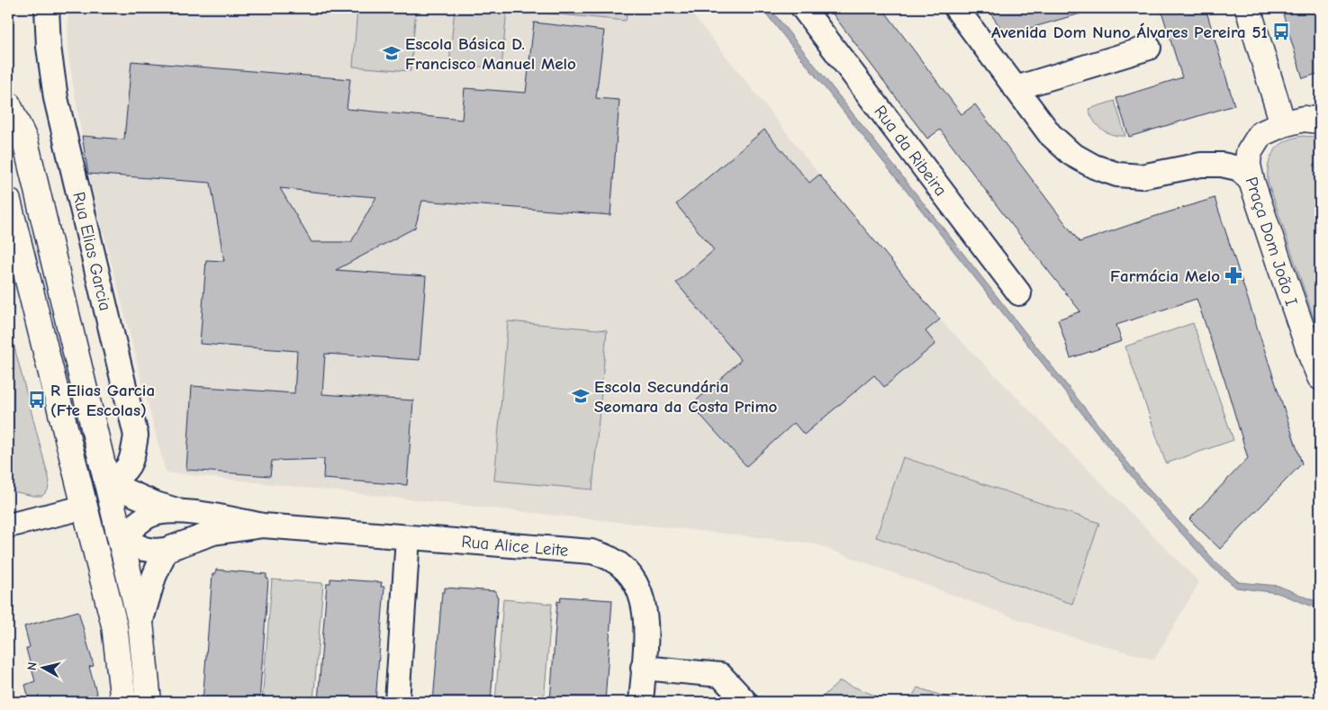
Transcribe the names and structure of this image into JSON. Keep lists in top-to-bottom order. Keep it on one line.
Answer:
{"streets":{"street":["Rua da Ribeira","Praça Dom João I","Rua Elias Garcia","Rua Alice Leite"]},"crossings":[["Rua Elias Garcia","Rua Alice Leite"]],"places":{"bus stop":["Avenida Dom Nuno Álvares Pereira 51","R Elias Garcia (Fte Escolas)"],"school or university":["Escola Básica D. Francisco Manuel Melo","Escola Secundária Seomara da Costa Primo"],"pharmacy":["Farmácia Melo"]},"north":"left"}
